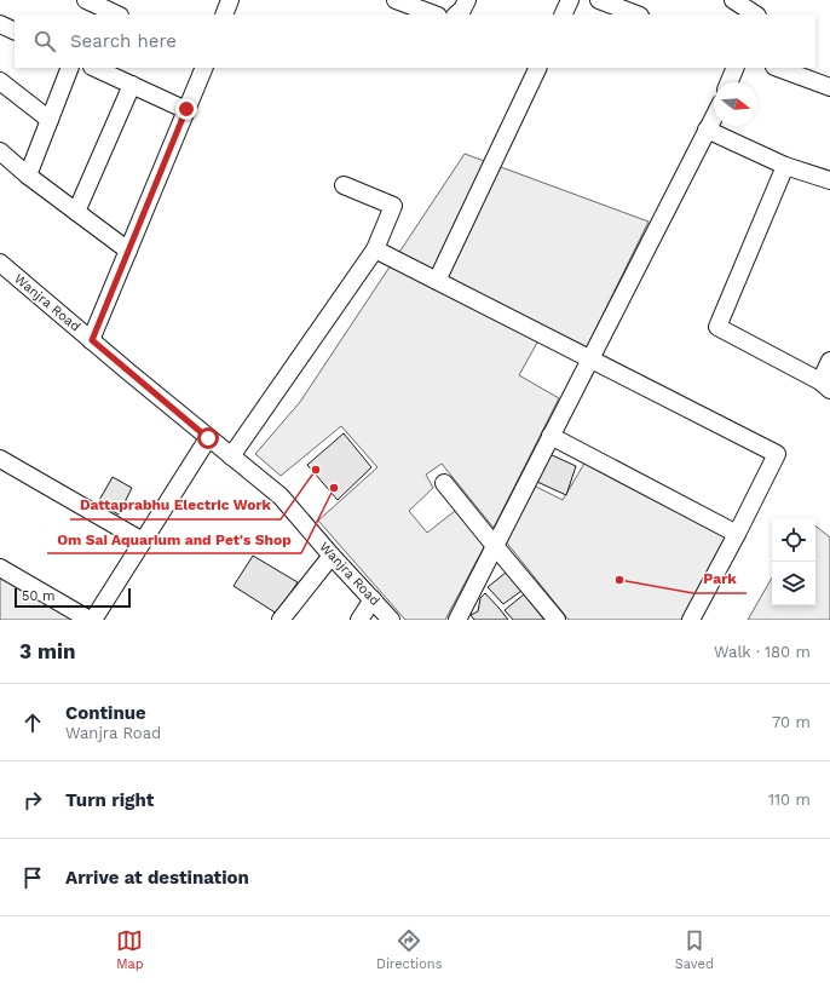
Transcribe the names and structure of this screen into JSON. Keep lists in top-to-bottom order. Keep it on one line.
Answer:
{"streets":{"street":["Wanjra Road"]},"places":["Dattaprabhu Electric Work","Om Sai Aquarium and Pet's Shop","Park"],"scale_bar":"50 m","north":"right","page":{"search":"Search here","scale":"50 m","heading":["3 min","Walk · 180 m"],"list":[["Continue","Wanjra Road","70 m"],["Turn right","110 m"],"Arrive at destination"],"nav":["Map","Directions","Saved"]}}
